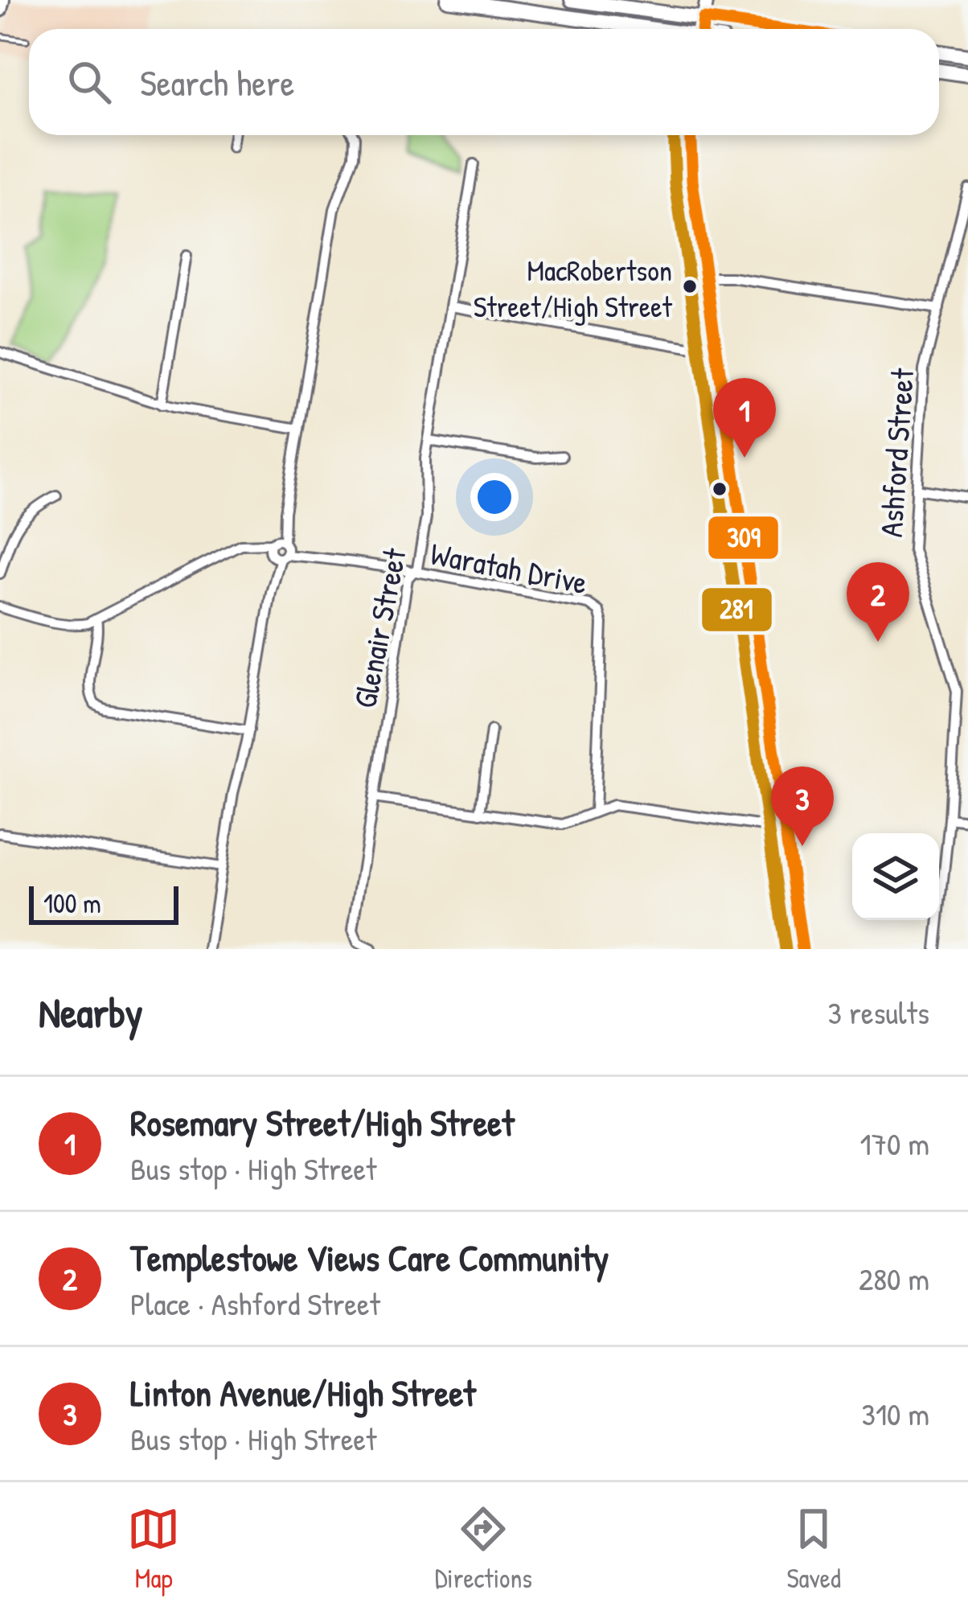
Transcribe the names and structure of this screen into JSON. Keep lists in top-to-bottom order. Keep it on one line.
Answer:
{"streets":{"street":["Ashford Street","Waratah Drive","Glenair Street"]},"crossings":[["Waratah Drive","Glenair Street"]],"places":["MacRobertson Street/High Street"],"lines":["transit line 309","transit line 281"],"scale_bar":"100 m","page":{"search":"Search here","pins":["1","2","3"],"scale":"100 m","heading":["Nearby","3 results"],"list":[{"mark":"1","name":"Rosemary Street/High Street","note":"Bus stop · High Street","value":"170 m"},{"mark":"2","name":"Templestowe Views Care Community","note":"Place · Ashford Street","value":"280 m"},{"mark":"3","name":"Linton Avenue/High Street","note":"Bus stop · High Street","value":"310 m"}],"nav":["Map","Directions","Saved"]}}
